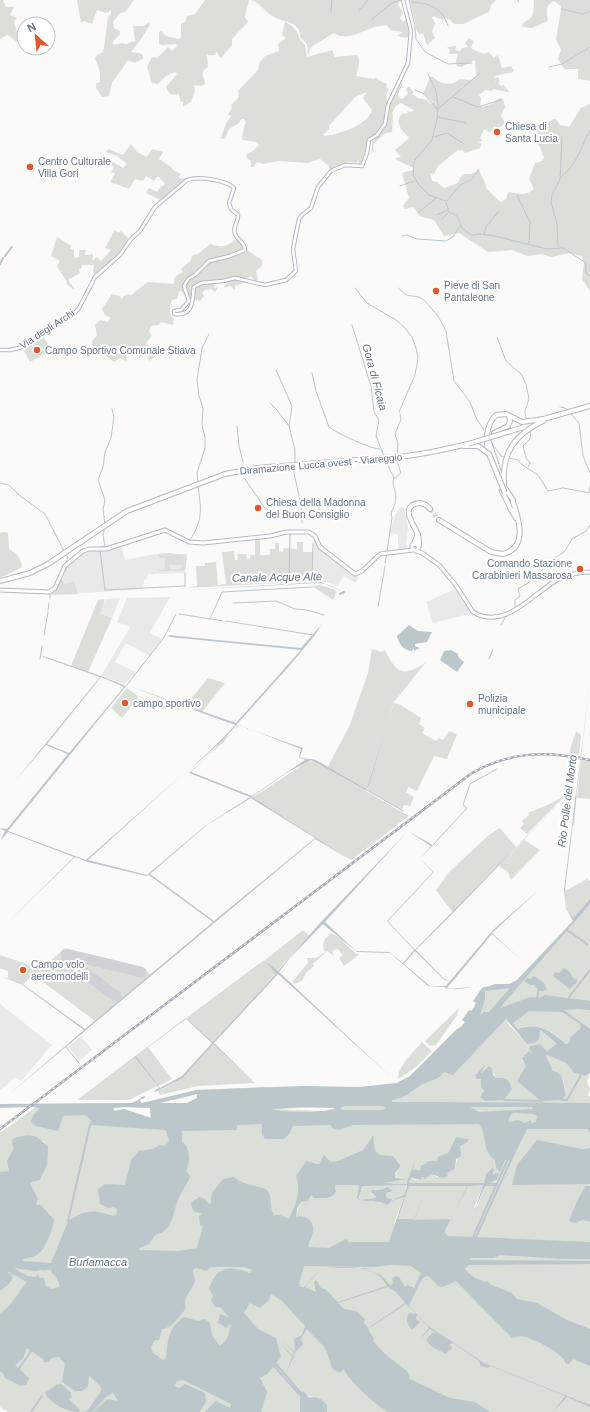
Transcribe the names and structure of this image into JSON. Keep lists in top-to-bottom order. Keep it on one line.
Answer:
{"streets":{"highway":["Diramazione Lucca ovest - Viareggio"],"main road":["Via degli Archi"]},"water":["Gora di Ficaia","Canale Acque Alte","Rio Polle del Morto","Burlamacca"],"places":["Chiesa di Santa Lucia","Centro Culturale Villa Gori","Pieve di San Pantaleone","Campo Sportivo Comunale Stiava","Chiesa della Madonna del Buon Consiglio","Comando Stazione Carabinieri Massarosa","campo sportivo","Polizia municipale","Campo volo aereomodelli"],"north":"top left"}
